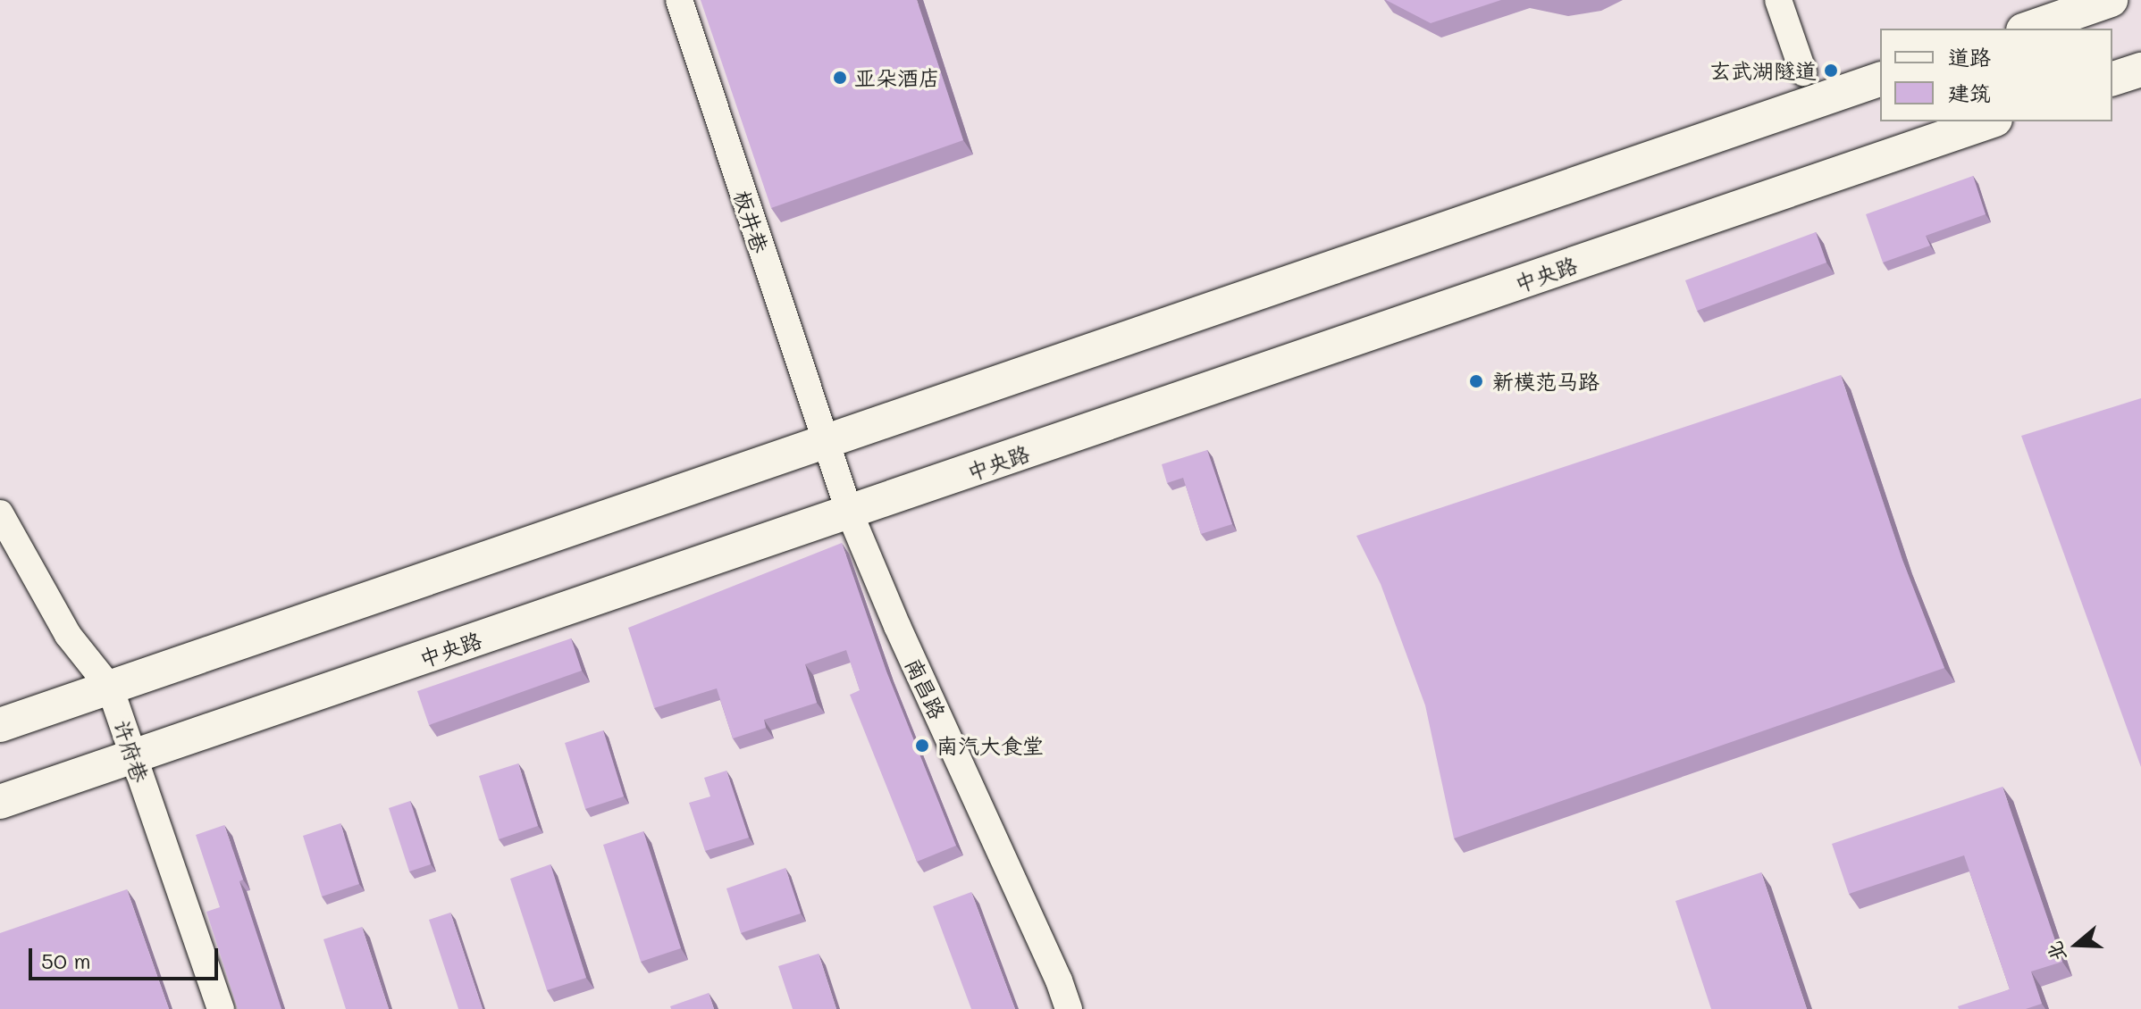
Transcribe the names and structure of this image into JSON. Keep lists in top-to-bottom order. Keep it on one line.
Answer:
{"streets":{"main road":["中央路"],"street":["板井巷","南昌路","许府巷"]},"crossings":[["板井巷","南昌路"],["中央路","南昌路"],["中央路","许府巷"]],"places":["玄武湖隧道","亚朵酒店","新模范马路","南汽大食堂"],"legend":["道路","建筑"],"scale_bar":"50 m","north":"left"}
